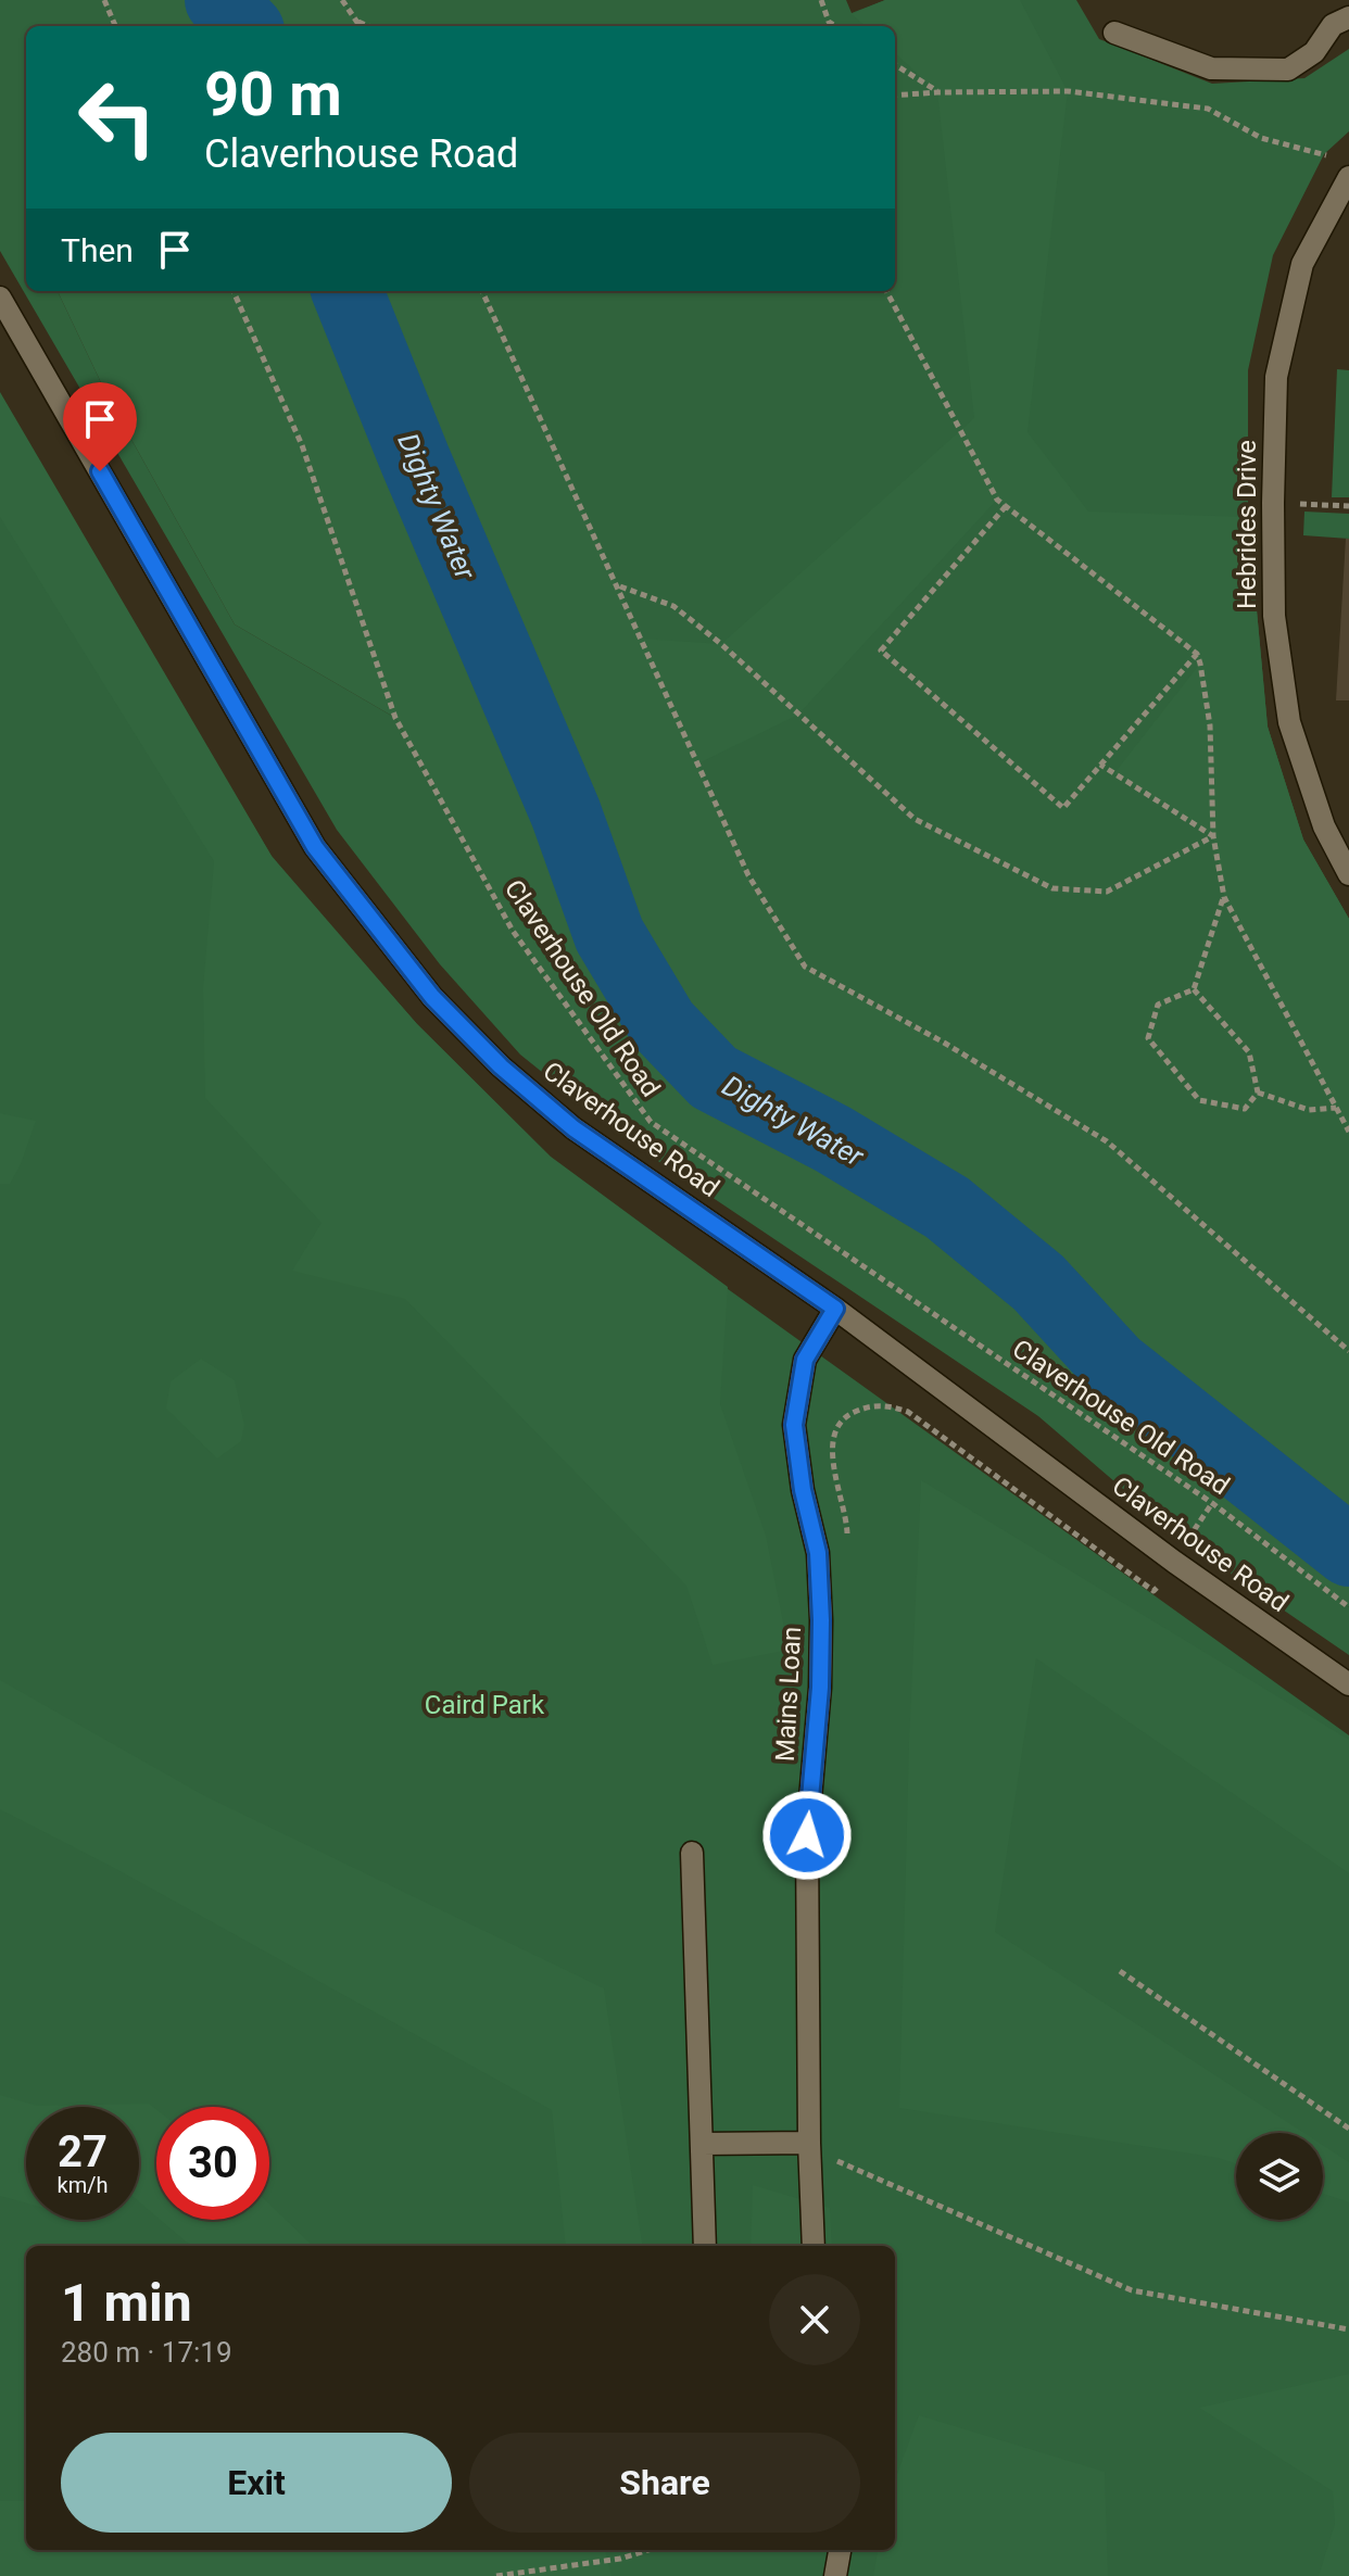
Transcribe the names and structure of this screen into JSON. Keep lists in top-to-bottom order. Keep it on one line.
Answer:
{"streets":{"street":["Hebrides Drive","Claverhouse Road","Mains Loan"],"path":["Claverhouse Old Road"]},"crossings":[["Claverhouse Road","Mains Loan"]],"water":["Dighty Water"],"parks":["Caird Park"],"page":{"turn":["90 m","Claverhouse Road"],"then":"Then","speed":"27 km/h","limit":"30","heading":["1 min","280 m · 17:19"],"buttons":["Exit","Share"]}}
